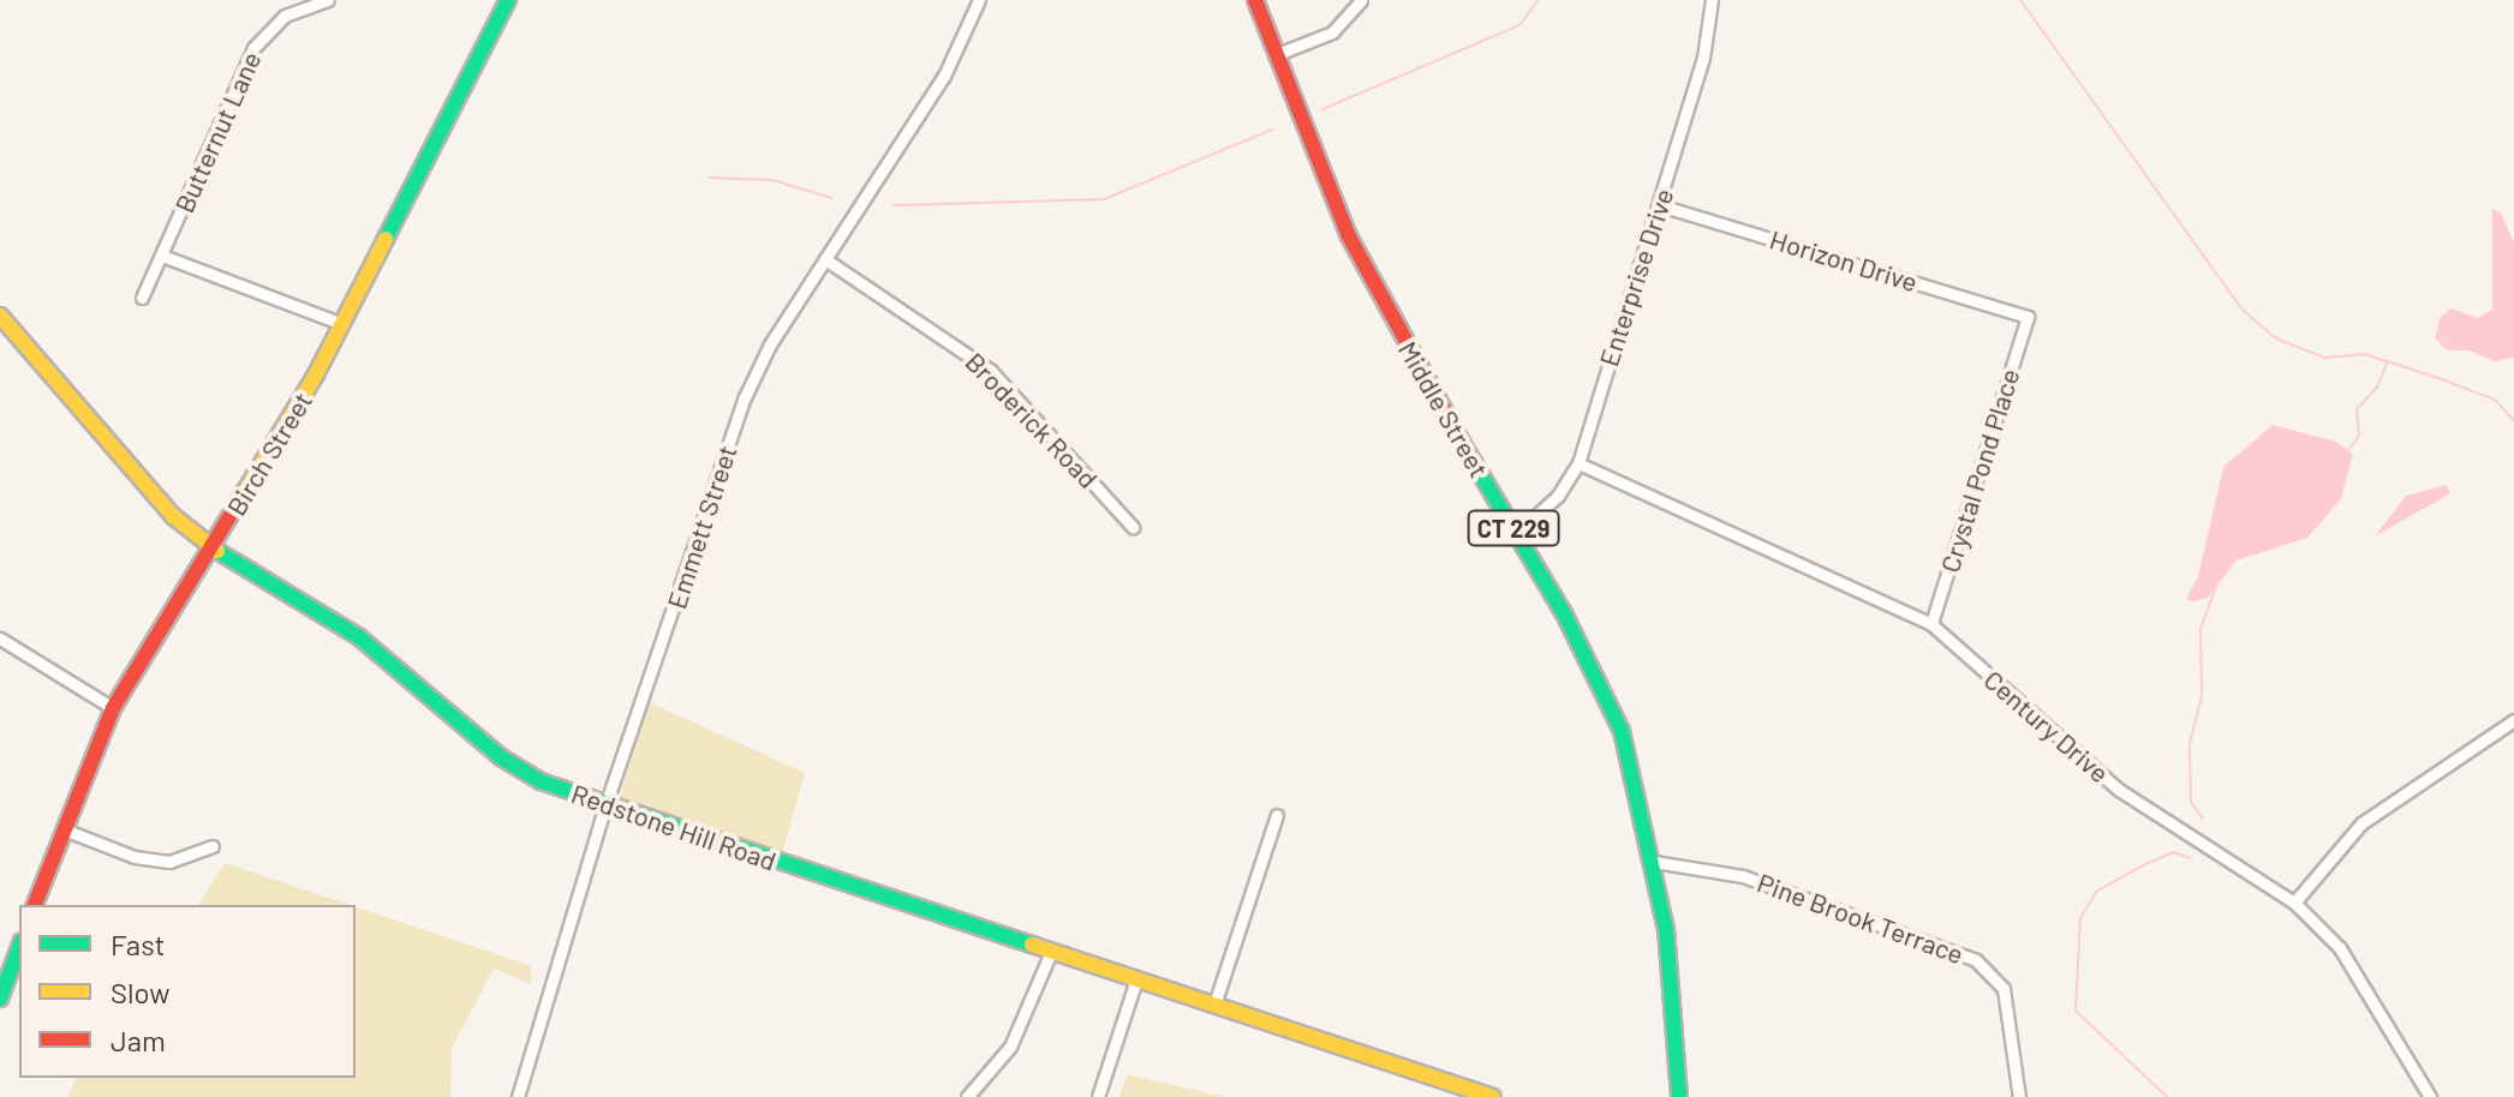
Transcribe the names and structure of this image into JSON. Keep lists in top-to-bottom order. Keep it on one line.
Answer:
{"streets":{"main road":["Middle Street","Birch Street","CT 229","Redstone Hill Road"],"street":["Butternut Lane","Horizon Drive","Enterprise Drive","Broderick Road","Crystal Pond Place","Emmett Street","Century Drive","Pine Brook Terrace"]},"crossings":[["Horizon Drive","Enterprise Drive"],["Horizon Drive","Crystal Pond Place"],["Enterprise Drive","Middle Street"],["Enterprise Drive","Century Drive"],["Middle Street","Pine Brook Terrace"],["Broderick Road","Emmett Street"],["Birch Street","Redstone Hill Road"],["Crystal Pond Place","Century Drive"],["Emmett Street","Redstone Hill Road"]],"legend":["Fast","Slow","Jam"]}
